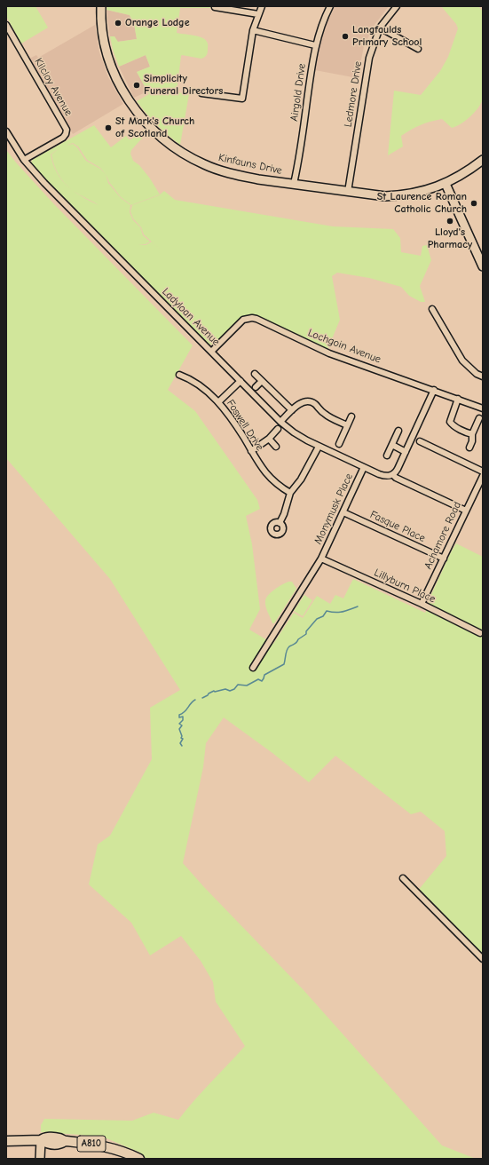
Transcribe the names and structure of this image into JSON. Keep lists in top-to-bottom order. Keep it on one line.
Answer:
{"streets":{"main road":["A810"],"street":["Kilcloy Avenue","Airgold Drive","Ledmore Drive","Kinfauns Drive","Ladyloan Avenue","Lochgoin Avenue","Foswell Drive","Monymusk Place","Fasque Place","Achamore Road","Lillyburn Place"]},"crossings":[["Kilcloy Avenue","Ladyloan Avenue"],["Airgold Drive","Kinfauns Drive"],["Ledmore Drive","Kinfauns Drive"],["Ladyloan Avenue","Lochgoin Avenue"],["Ladyloan Avenue","Monymusk Place"],["Monymusk Place","Fasque Place"],["Monymusk Place","Lillyburn Place"],["Fasque Place","Achamore Road"],["Achamore Road","Lillyburn Place"]],"places":["Orange Lodge","Langfaulds Primary School","Simplicity Funeral Directors","St Mark's Church of Scotland","St Laurence Roman Catholic Church","Lloyd's Pharmacy"]}
